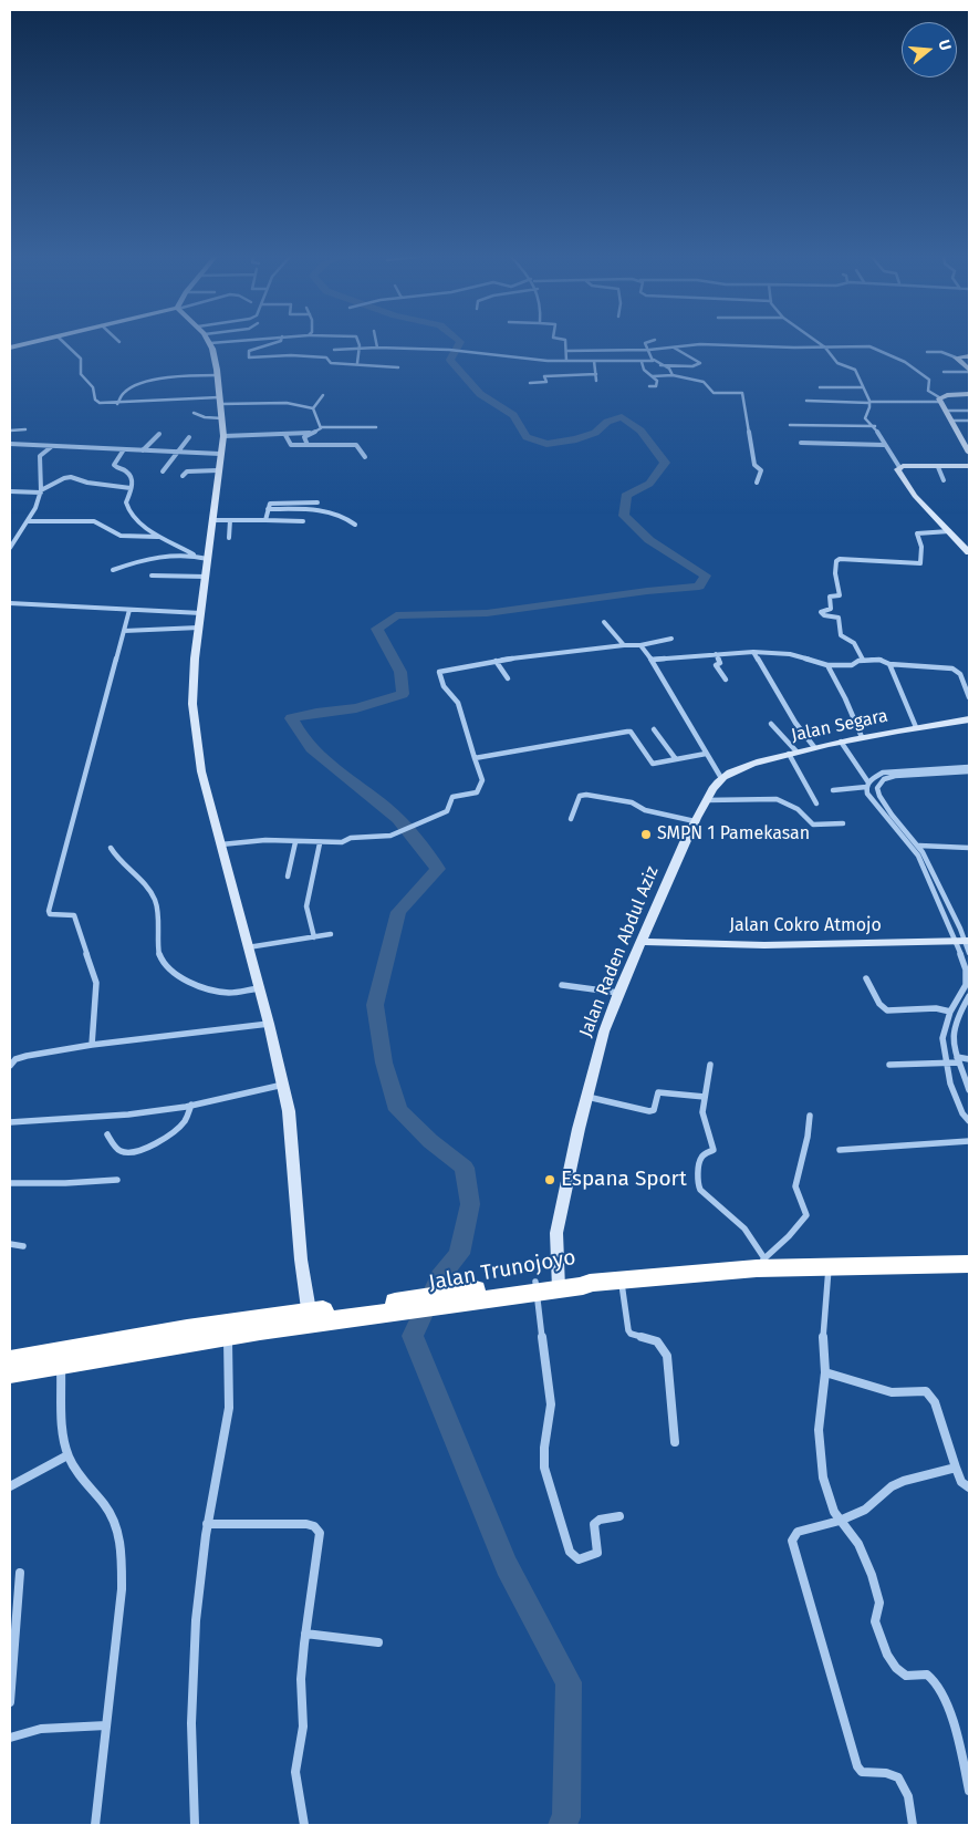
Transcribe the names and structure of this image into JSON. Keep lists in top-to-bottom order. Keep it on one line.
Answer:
{"streets":{"highway":["Jalan Trunojoyo"],"main road":["Jalan Segara","Jalan Cokro Atmojo","Jalan Raden Abdul Aziz"]},"crossings":[["Jalan Segara","Jalan Raden Abdul Aziz"],["Jalan Cokro Atmojo","Jalan Raden Abdul Aziz"],["Jalan Raden Abdul Aziz","Jalan Trunojoyo"]],"places":["SMPN 1 Pamekasan","Espana Sport"],"north":"right"}
